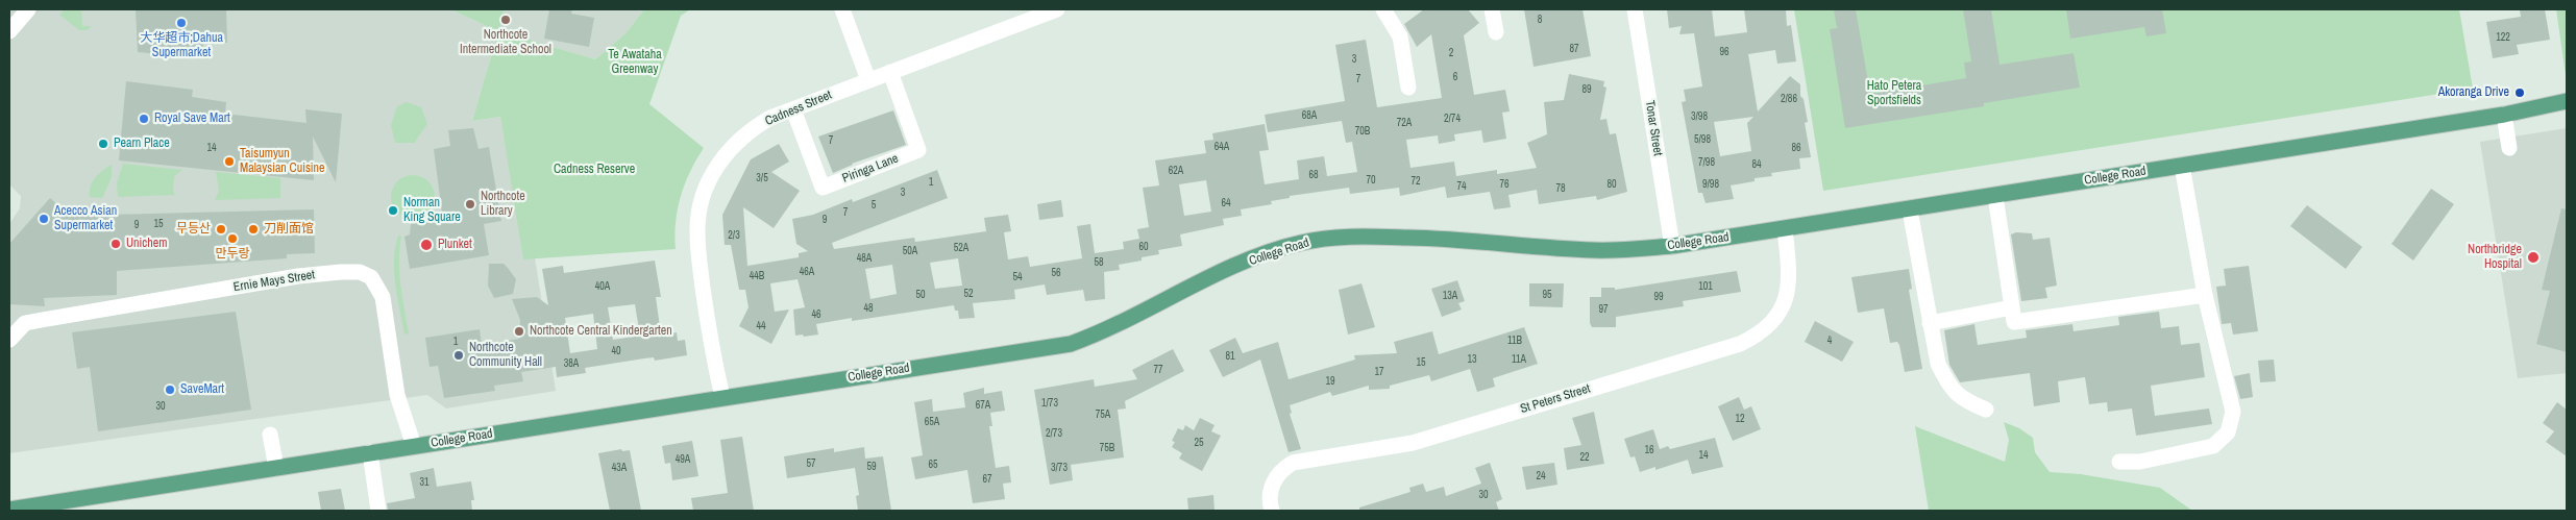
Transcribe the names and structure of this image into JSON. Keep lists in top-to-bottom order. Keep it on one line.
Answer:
{"streets":{"main road":["College Road"],"street":["Cadness Street","Tonar Street","Piringa Lane","Ernie Mays Street","St Peters Street"]},"crossings":[["Cadness Street","Piringa Lane"],["Cadness Street","College Road"],["Tonar Street","College Road"],["College Road","Ernie Mays Street"],["College Road","St Peters Street"]],"parks":["Te Awataha Greenway","Hato Petera Sportsfields","Cadness Reserve"],"places":["Northcote Intermediate School","大华超市;Dahua Supermarket","Akoranga Drive","Royal Save Mart","Pearn Place","Taisumyun Malaysian Cuisine","Northcote Library","Norman King Square","Acecco Asian Supermarket","무등산","刀削面馆","만두랑","Unichem","Plunket","Northbridge Hospital","Northcote Central Kindergarten","Northcote Community Hall","SaveMart"],"house_numbers":["8","122","87","96","2","3","6","7","89","2/86","68A","3/98","2/74","72A","70B","5/98","7","64A","14","86","7/98","84","62A","68","3/5","70","72","1","76","80","9/98","74","78","3","64","5","7","9","15","9","2/3","60","52A","50A","48A","58","46A","56","44B","54","40A","101","52","50","95","13A","99","48","97","46","44","11B","4","1","40","81","13","11A","15","38A","77","17","19","1/73","67A","30","75A","12","65A","2/73","25","75B","16","14","22","49A","57","65","59","43A","3/73","24","67","31","30"]}
